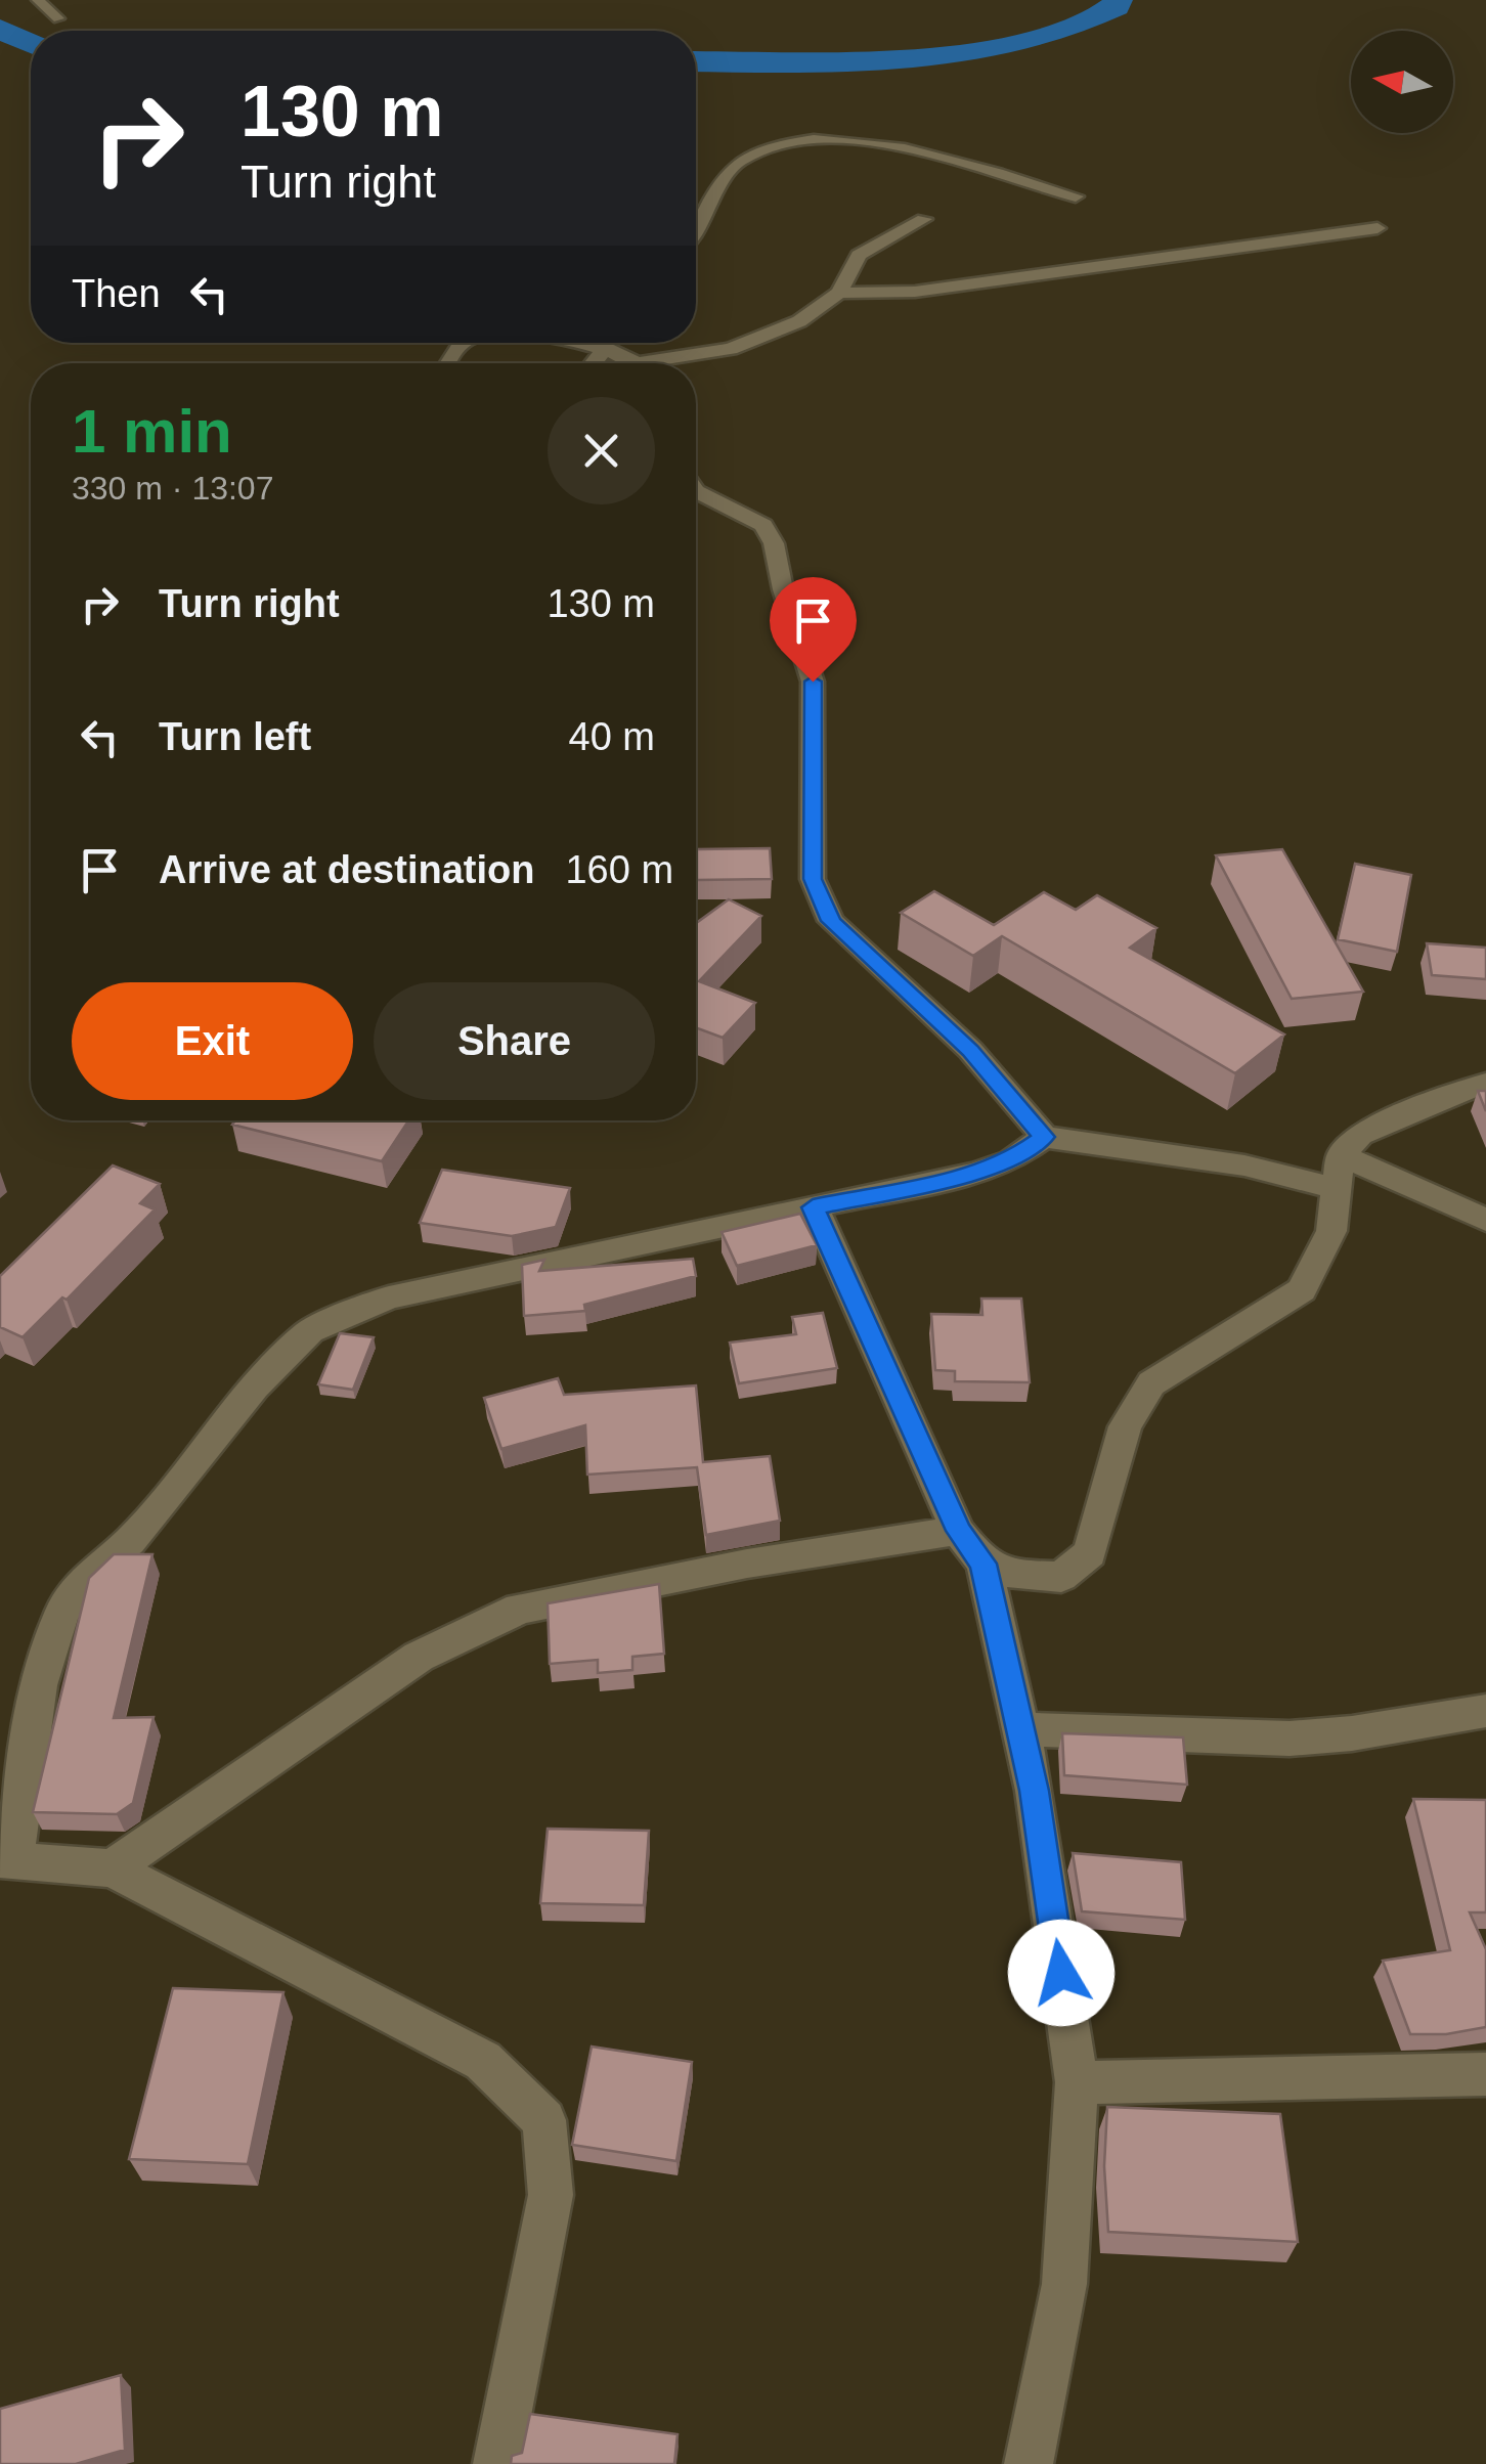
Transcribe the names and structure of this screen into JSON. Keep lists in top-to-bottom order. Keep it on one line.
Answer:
{"north":"left","page":{"turn":["130 m","Turn right"],"then":"Then","heading":["1 min","330 m · 13:07"],"list":[{"name":"Turn right","value":"130 m"},{"name":"Turn left","value":"40 m"},{"name":"Arrive at destination","value":"160 m"}],"buttons":["Exit","Share"]}}
